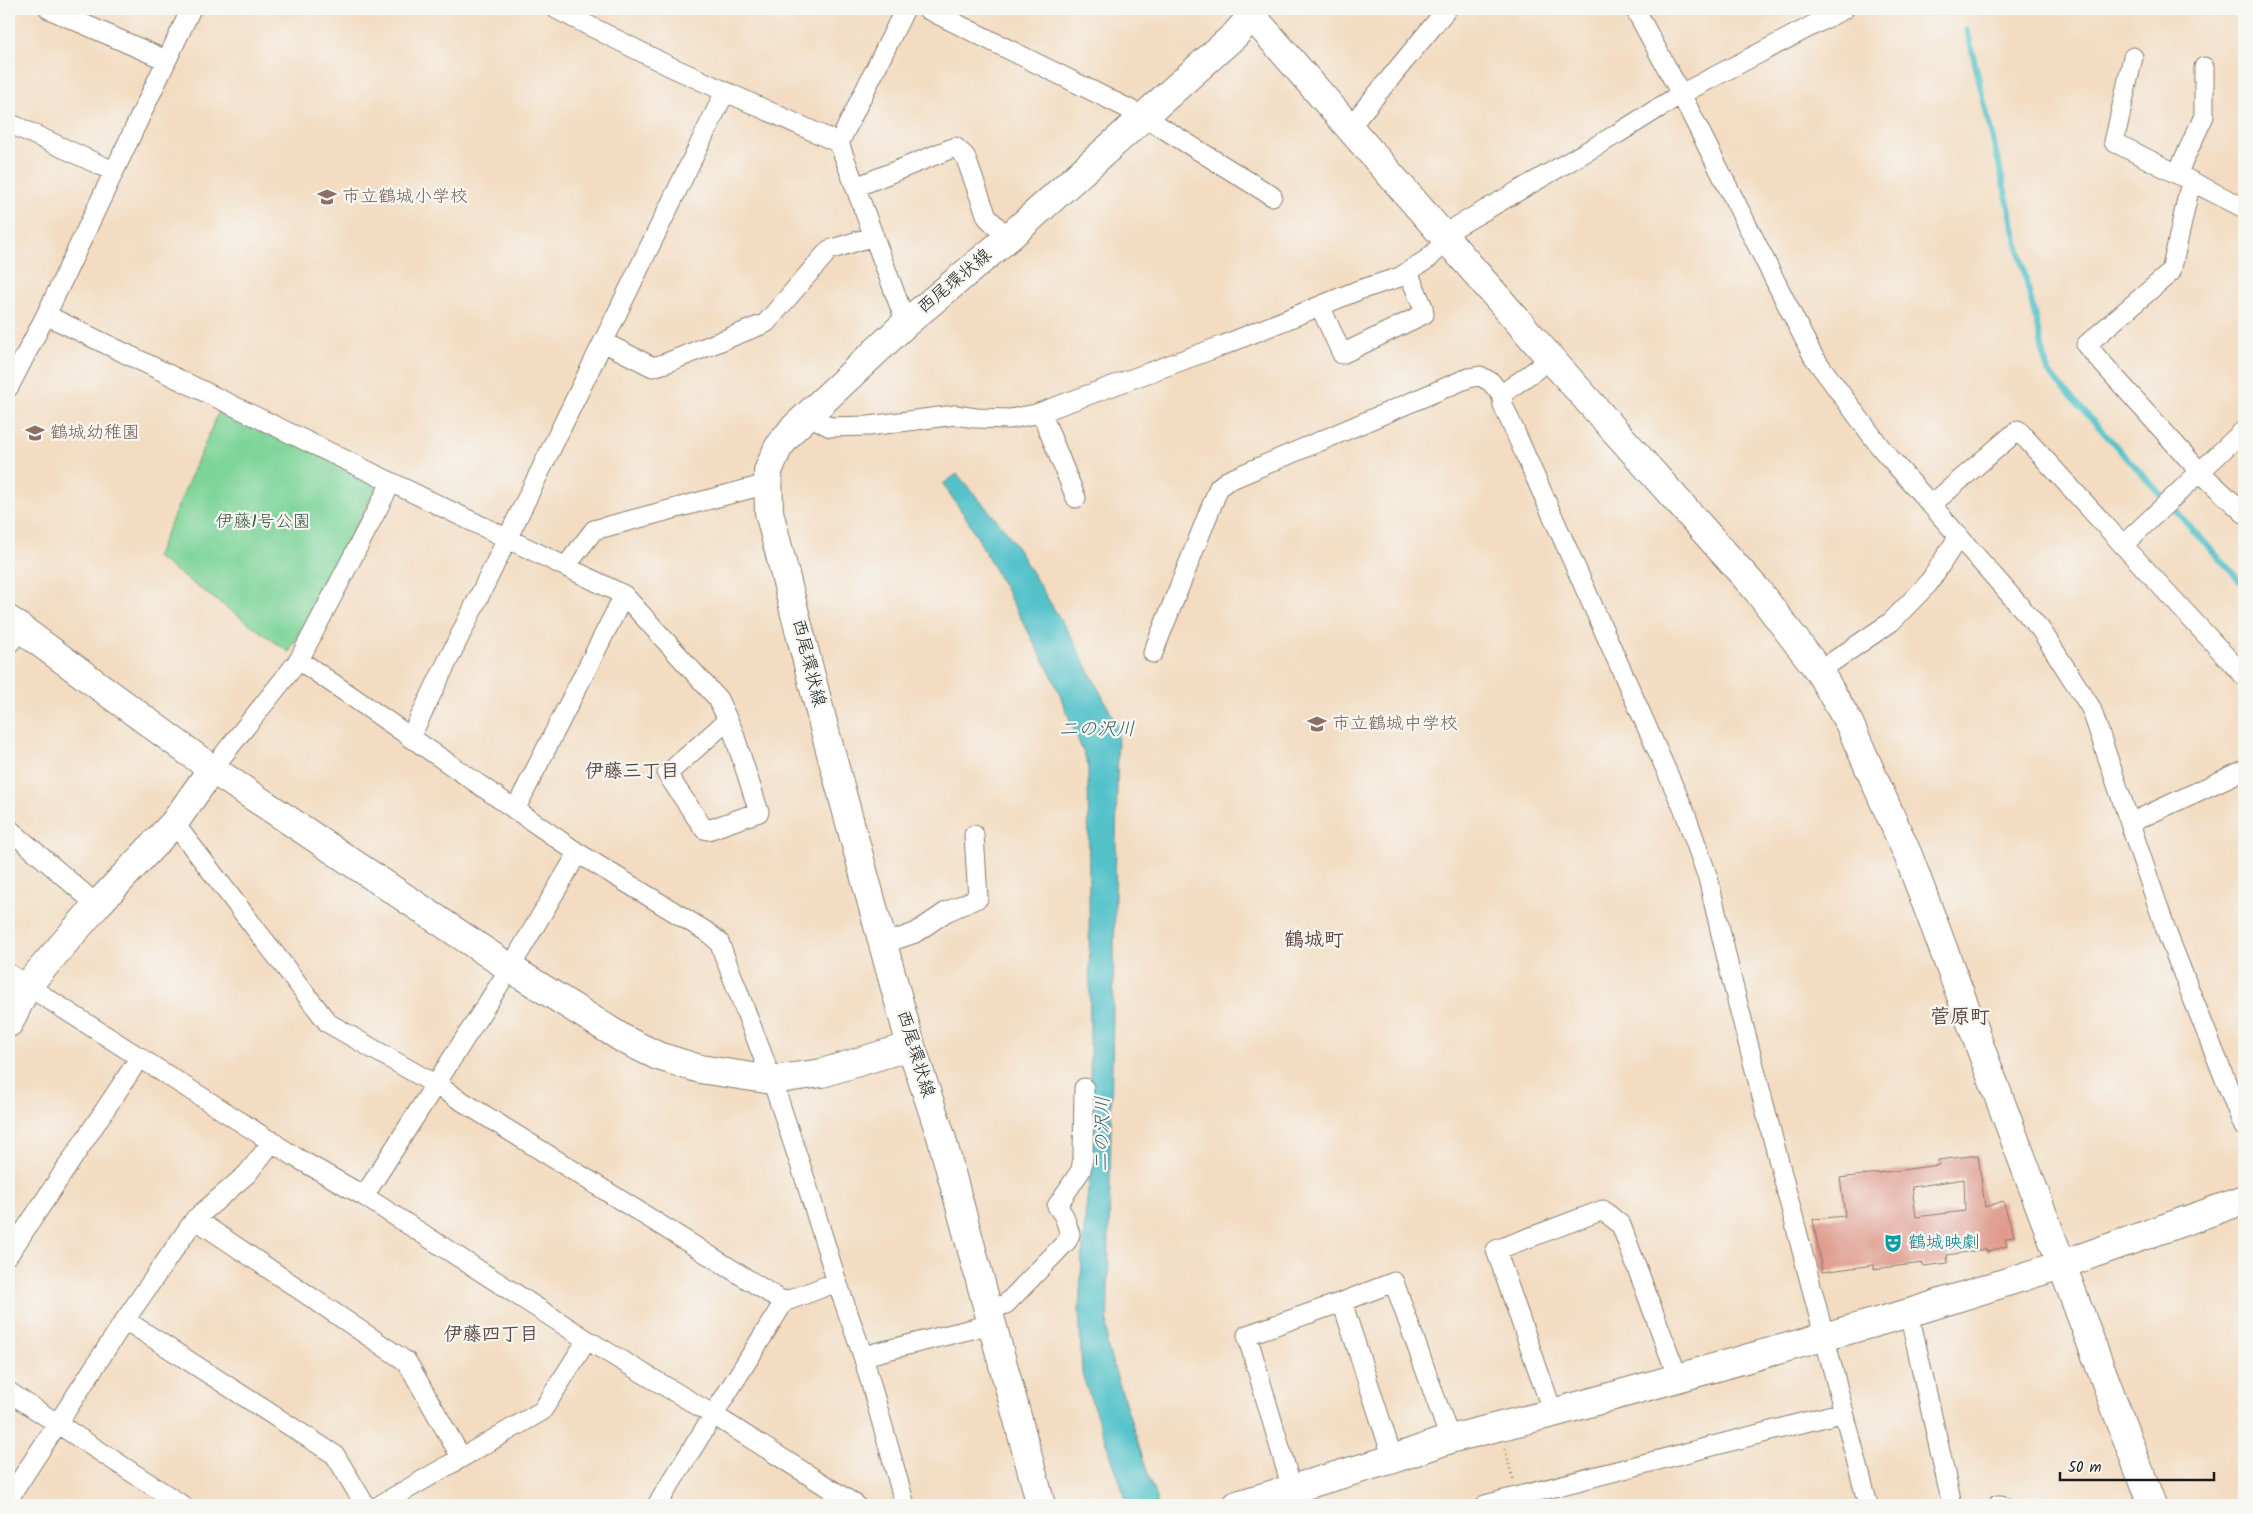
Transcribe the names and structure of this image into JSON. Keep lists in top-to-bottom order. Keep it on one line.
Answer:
{"streets":{"street":["西尾環状線"]},"districts":["伊藤三丁目","鶴城町","菅原町","伊藤四丁目"],"water":["二の沢川"],"parks":["伊藤1号公園"],"places":{"school or university":["市立鶴城小学校","鶴城幼稚園","市立鶴城中学校"],"theatre":["鶴城映劇"]},"scale_bar":"50 m"}
